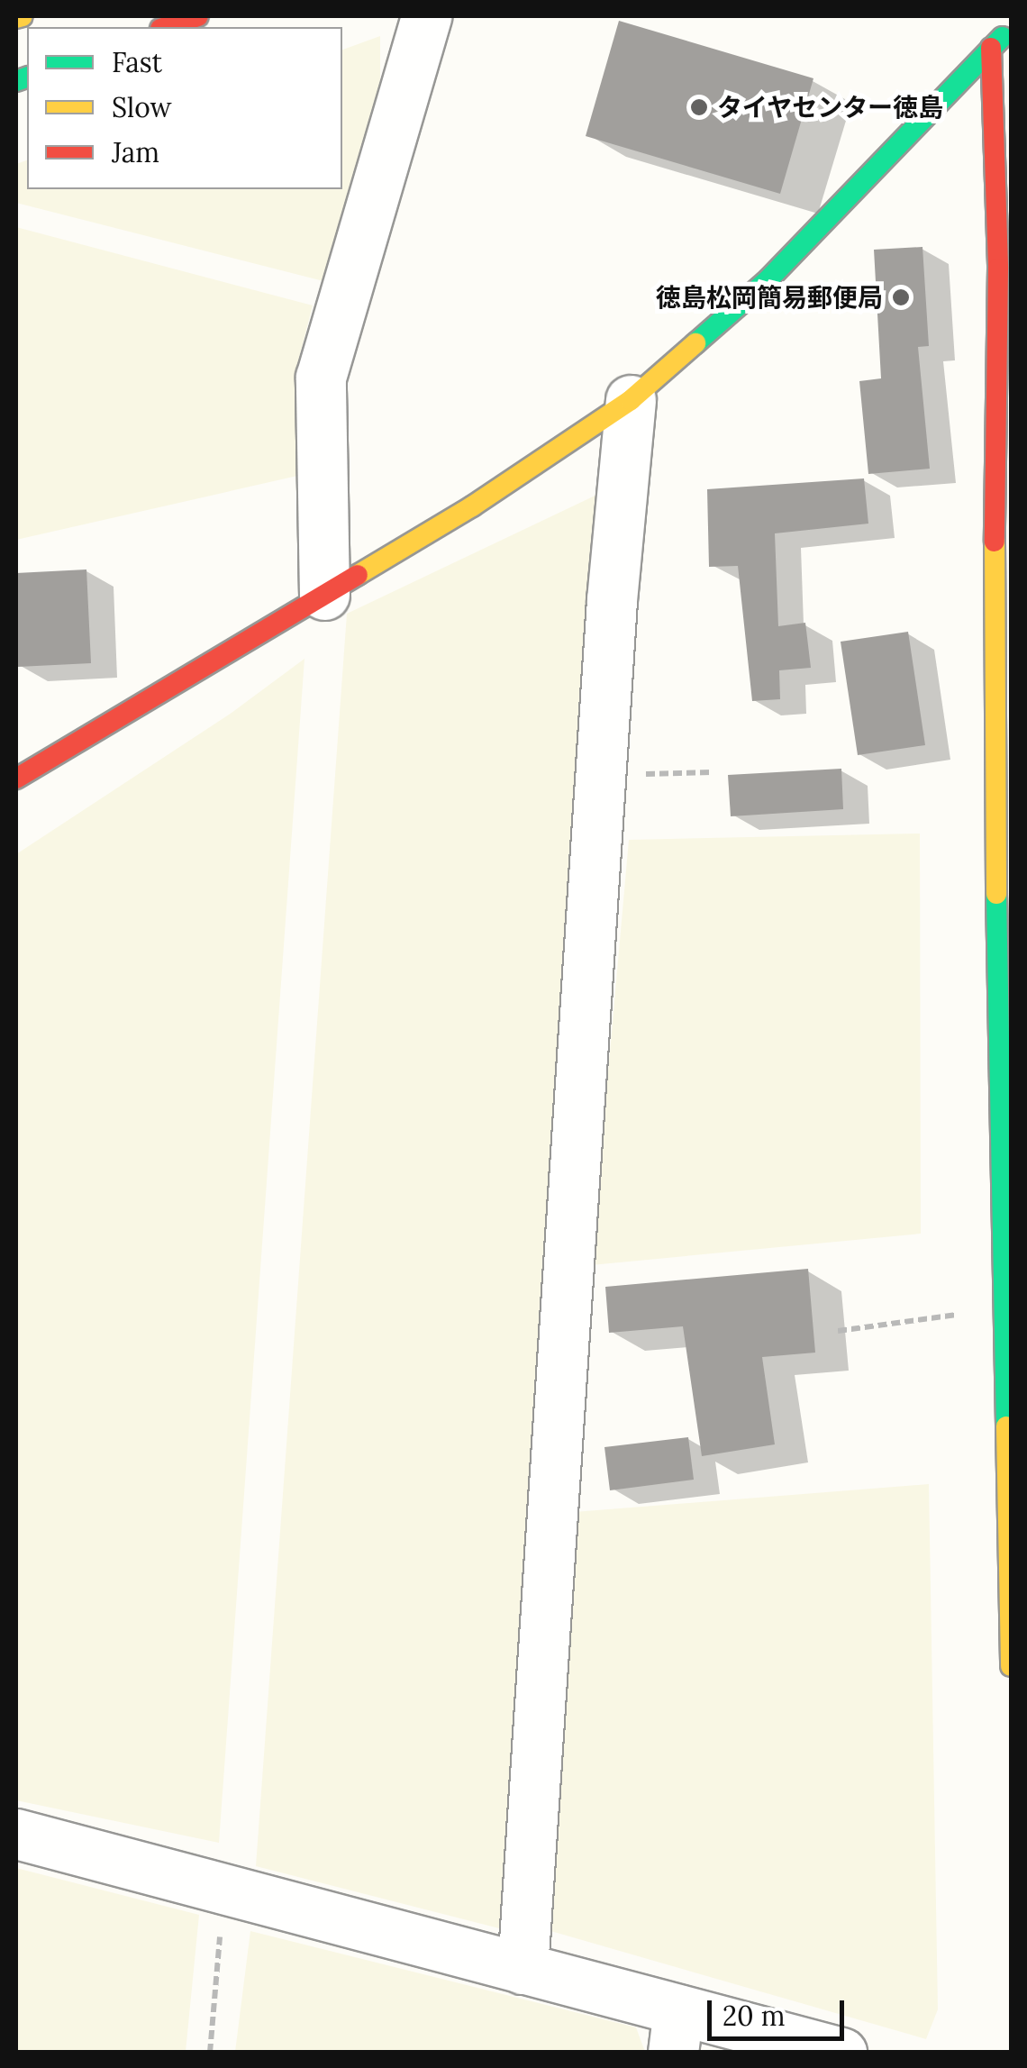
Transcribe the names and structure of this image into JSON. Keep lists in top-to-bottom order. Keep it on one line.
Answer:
{"places":["タイヤセンター徳島","徳島松岡簡易郵便局"],"legend":["Fast","Slow","Jam"],"scale_bar":"20 m"}
